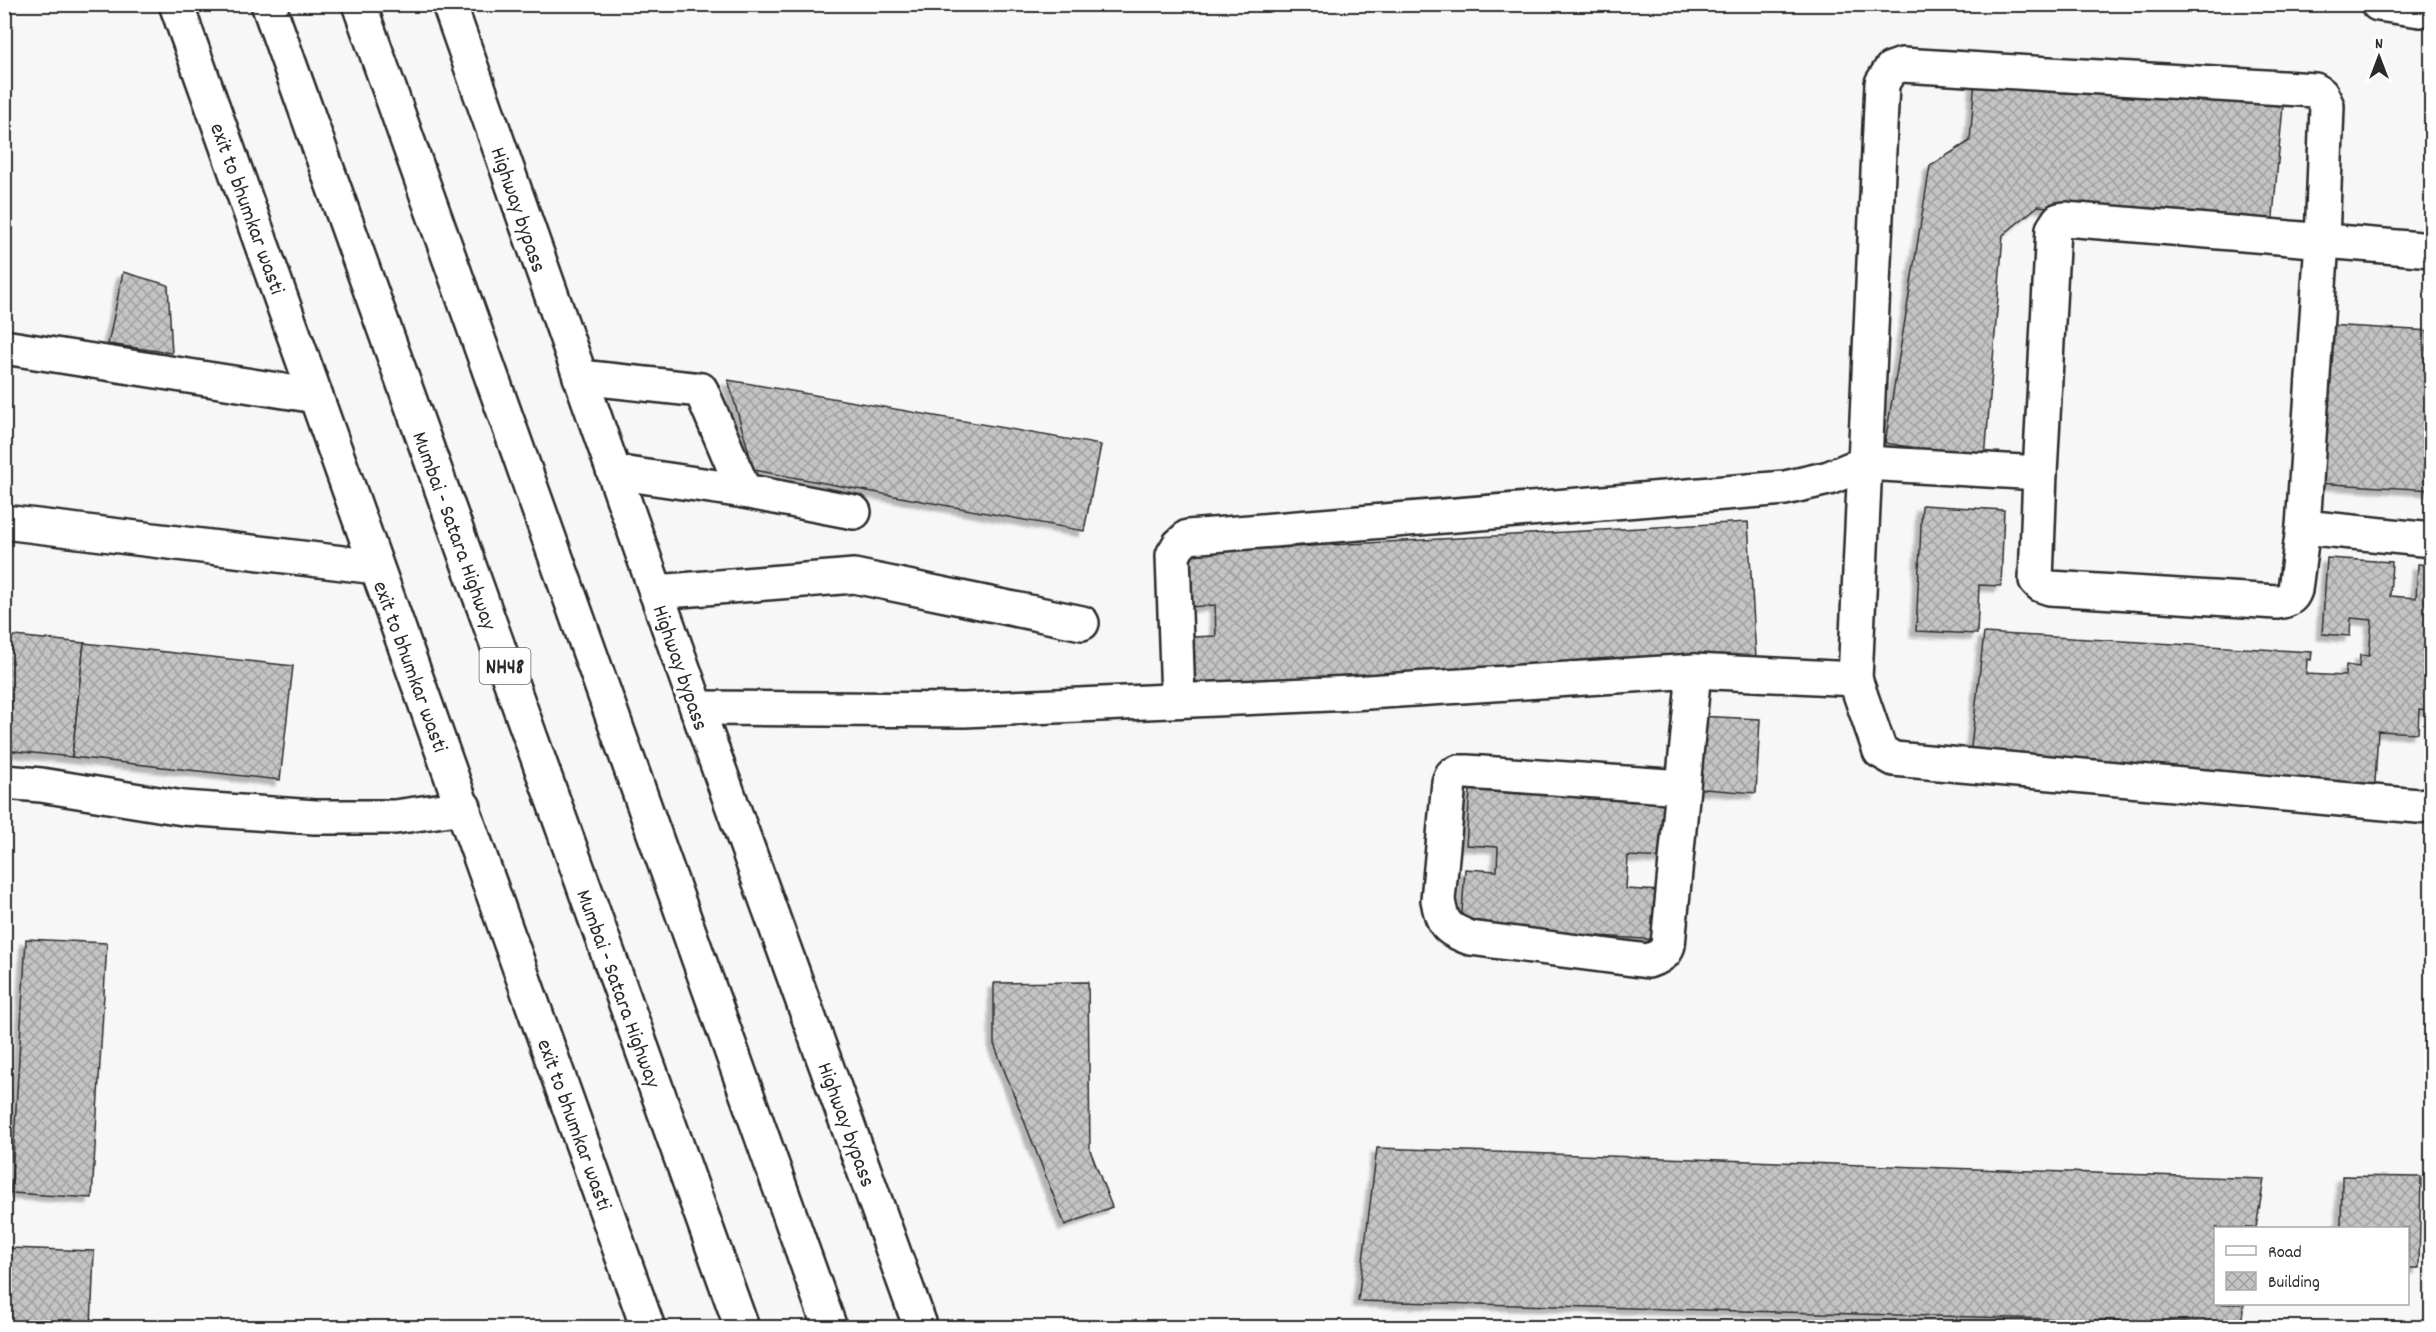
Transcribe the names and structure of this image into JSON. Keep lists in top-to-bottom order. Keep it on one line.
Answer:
{"streets":{"main road":["exit to bhumkar wasti","Highway bypass","Mumbai - Satara Highway","NH48"]},"legend":["Road","Building"],"north":"top"}
